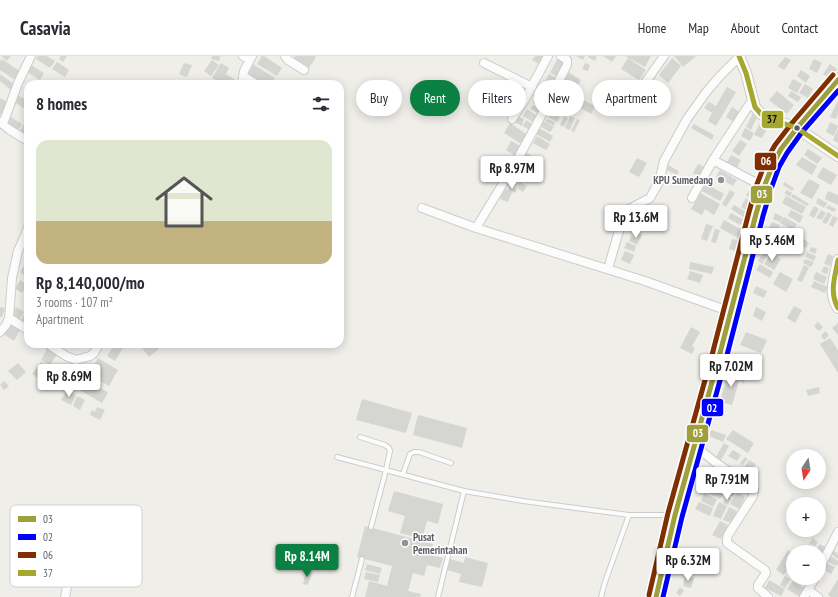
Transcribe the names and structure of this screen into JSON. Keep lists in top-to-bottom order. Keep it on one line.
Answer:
{"places":["KPU Sumedang","Pusat Pemerintahan"],"lines":["transit line 37","transit line 06","transit line 03","transit line 02"],"legend":["03","02","06","37"],"north":"bottom","page":{"header":"Casavia","nav":["Home","Map","About","Contact"],"chip":["Buy","Rent","Filters","New","Apartment"],"heading":"8 homes","list":[{"name":"Rp 8,140,000/mo","note":"3 rooms · 107 m² · Apartment"}],"price":["Rp 8.97M","Rp 13.6M","Rp 5.46M","Rp 7.02M","Rp 8.69M","Rp 7.91M","Rp 8.14M","Rp 6.32M"],"map_buttons":["+","−"]}}
